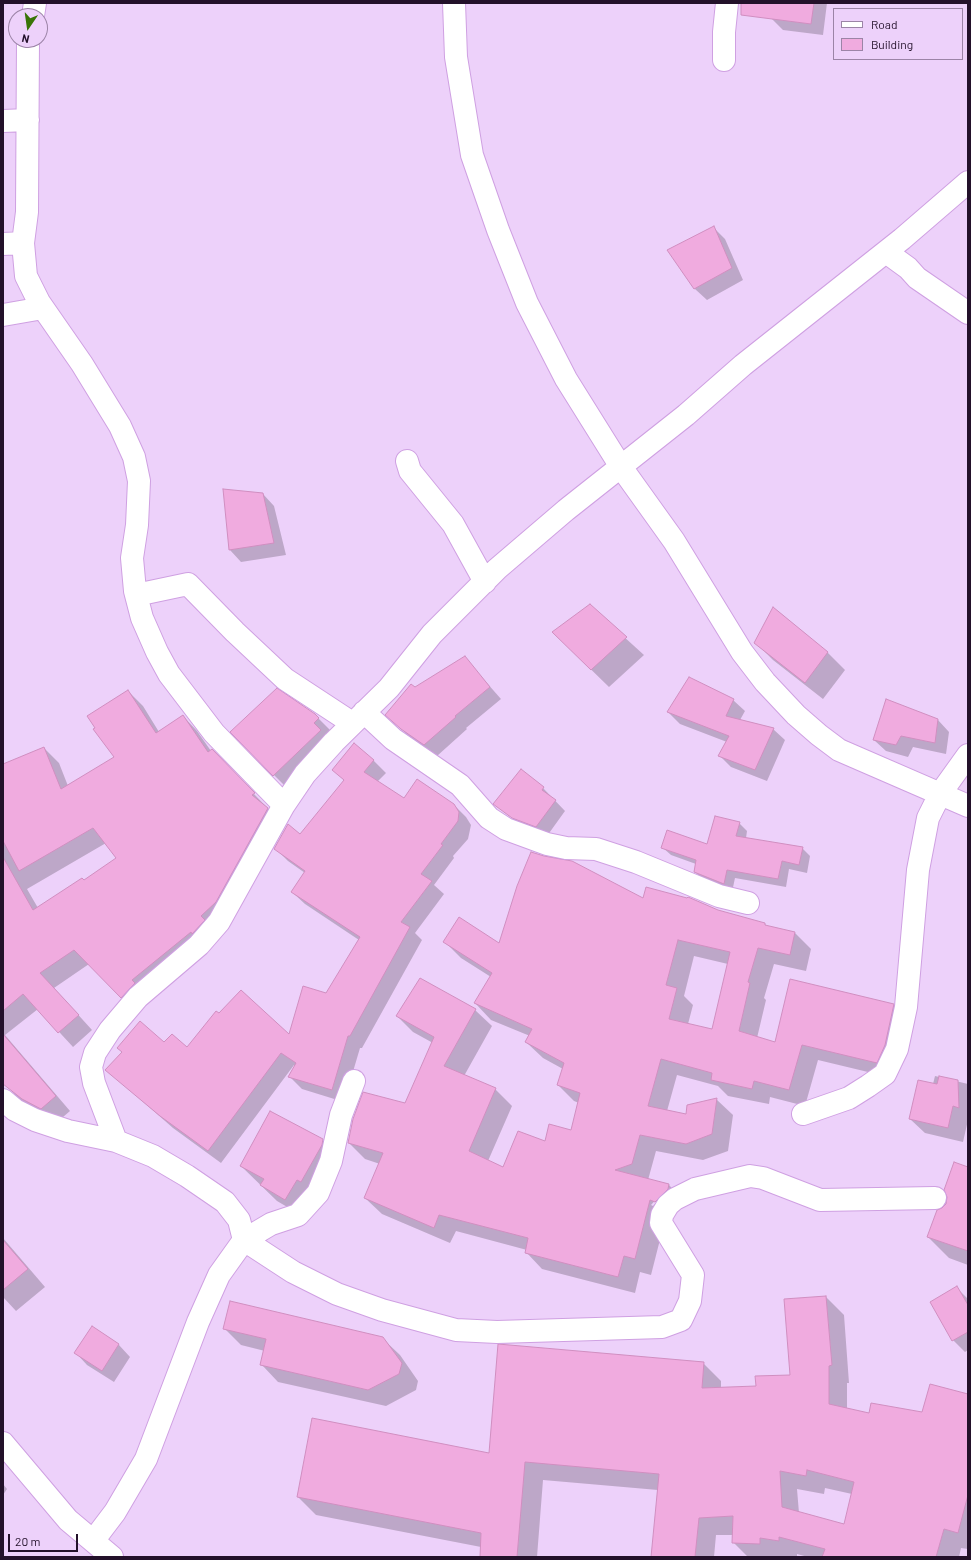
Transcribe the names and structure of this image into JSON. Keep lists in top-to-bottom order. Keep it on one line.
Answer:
{"legend":["Road","Building"],"scale_bar":"20 m","north":"bottom"}
